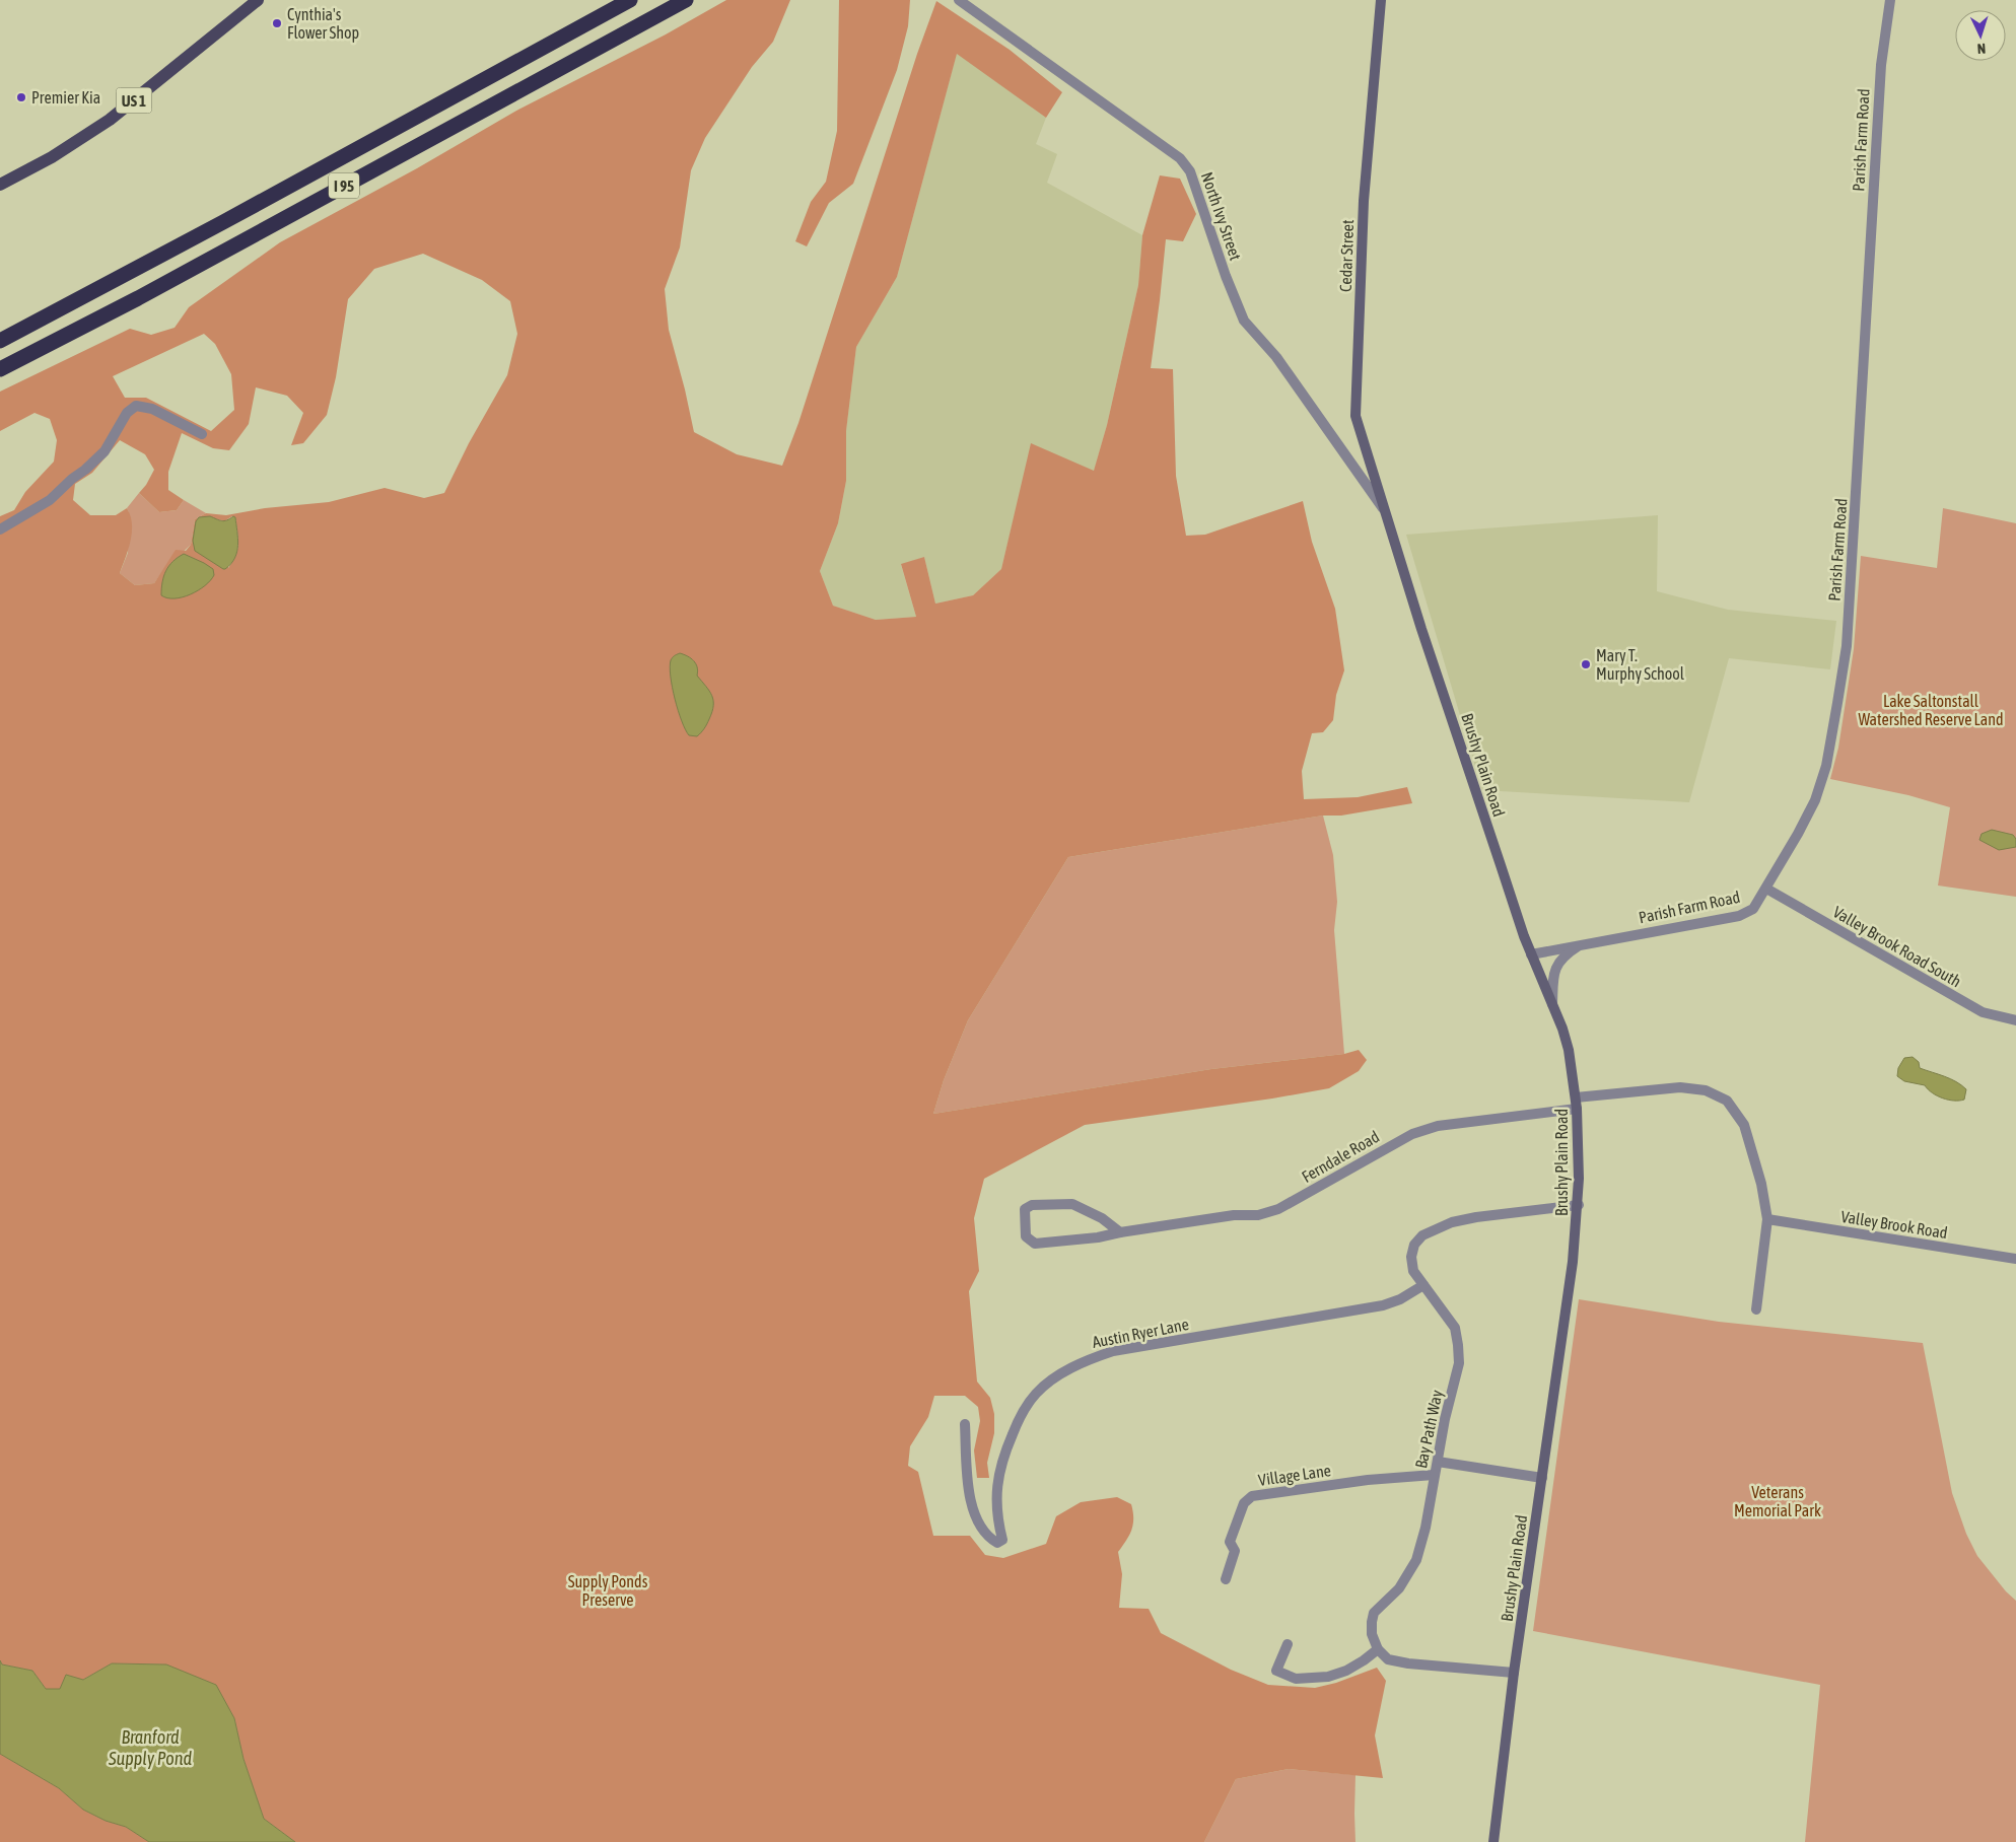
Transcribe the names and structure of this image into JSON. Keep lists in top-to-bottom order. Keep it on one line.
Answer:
{"streets":{"highway":["I 95"],"main road":["US 1","Cedar Street","Brushy Plain Road"],"street":["Parish Farm Road","North Ivy Street","Valley Brook Road South","Ferndale Road","Valley Brook Road","Austin Ryer Lane","Bay Path Way","Village Lane"]},"crossings":[["Parish Farm Road","Brushy Plain Road"],["Parish Farm Road","Valley Brook Road South"],["North Ivy Street","Cedar Street"],["North Ivy Street","Brushy Plain Road"],["Cedar Street","Brushy Plain Road"],["Brushy Plain Road","Ferndale Road"],["Brushy Plain Road","Bay Path Way"],["Austin Ryer Lane","Bay Path Way"],["Bay Path Way","Village Lane"]],"water":["Branford Supply Pond"],"parks":["Lake Saltonstall Watershed Reserve Land","Veterans Memorial Park","Supply Ponds Preserve"],"places":["Cynthia's Flower Shop","Premier Kia","Mary T. Murphy School"],"north":"bottom"}
